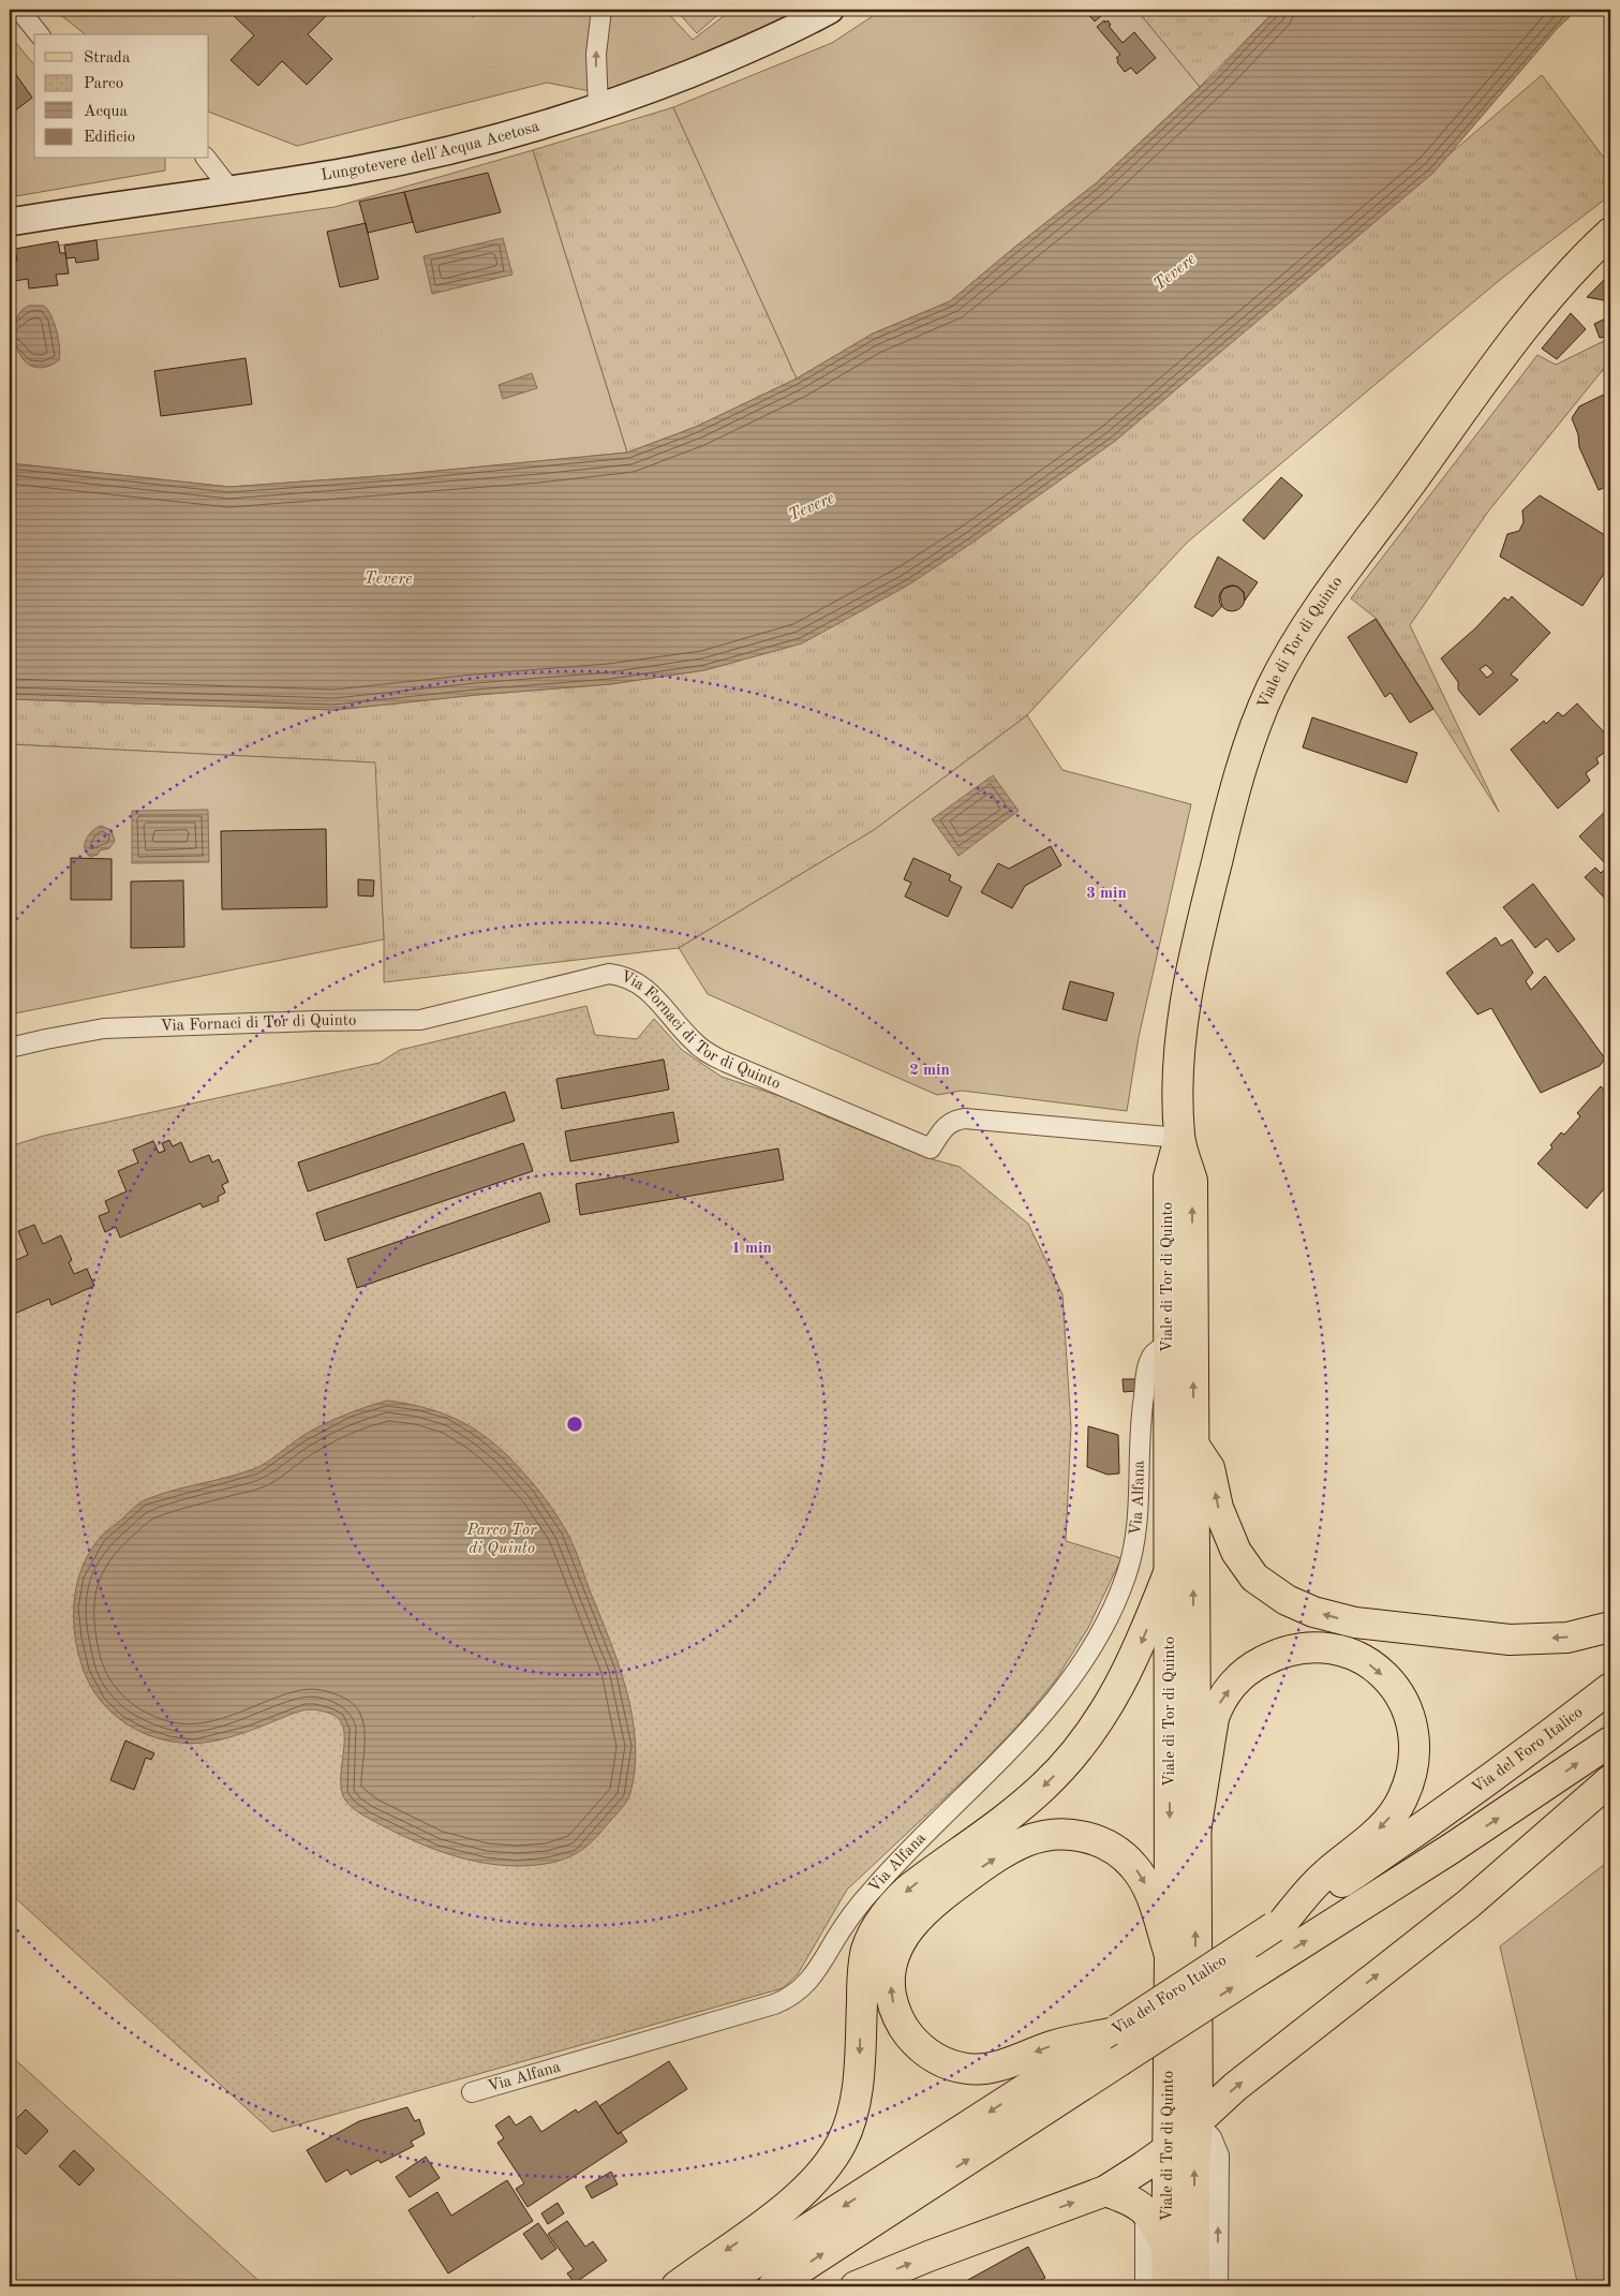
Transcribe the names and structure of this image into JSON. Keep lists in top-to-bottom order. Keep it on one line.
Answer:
{"streets":{"main road":["Lungotevere dell'Acqua Acetosa","Viale di Tor di Quinto","Via del Foro Italico"],"street":["Via Fornaci di Tor di Quinto","Via Alfana"]},"crossings":[["Viale di Tor di Quinto","Via Fornaci di Tor di Quinto"],["Viale di Tor di Quinto","Via Alfana"]],"water":["Tevere"],"parks":["Parco Tor di Quinto"],"legend":["Strada","Parco","Acqua","Edificio"],"rings":["3 min","2 min","1 min"]}
